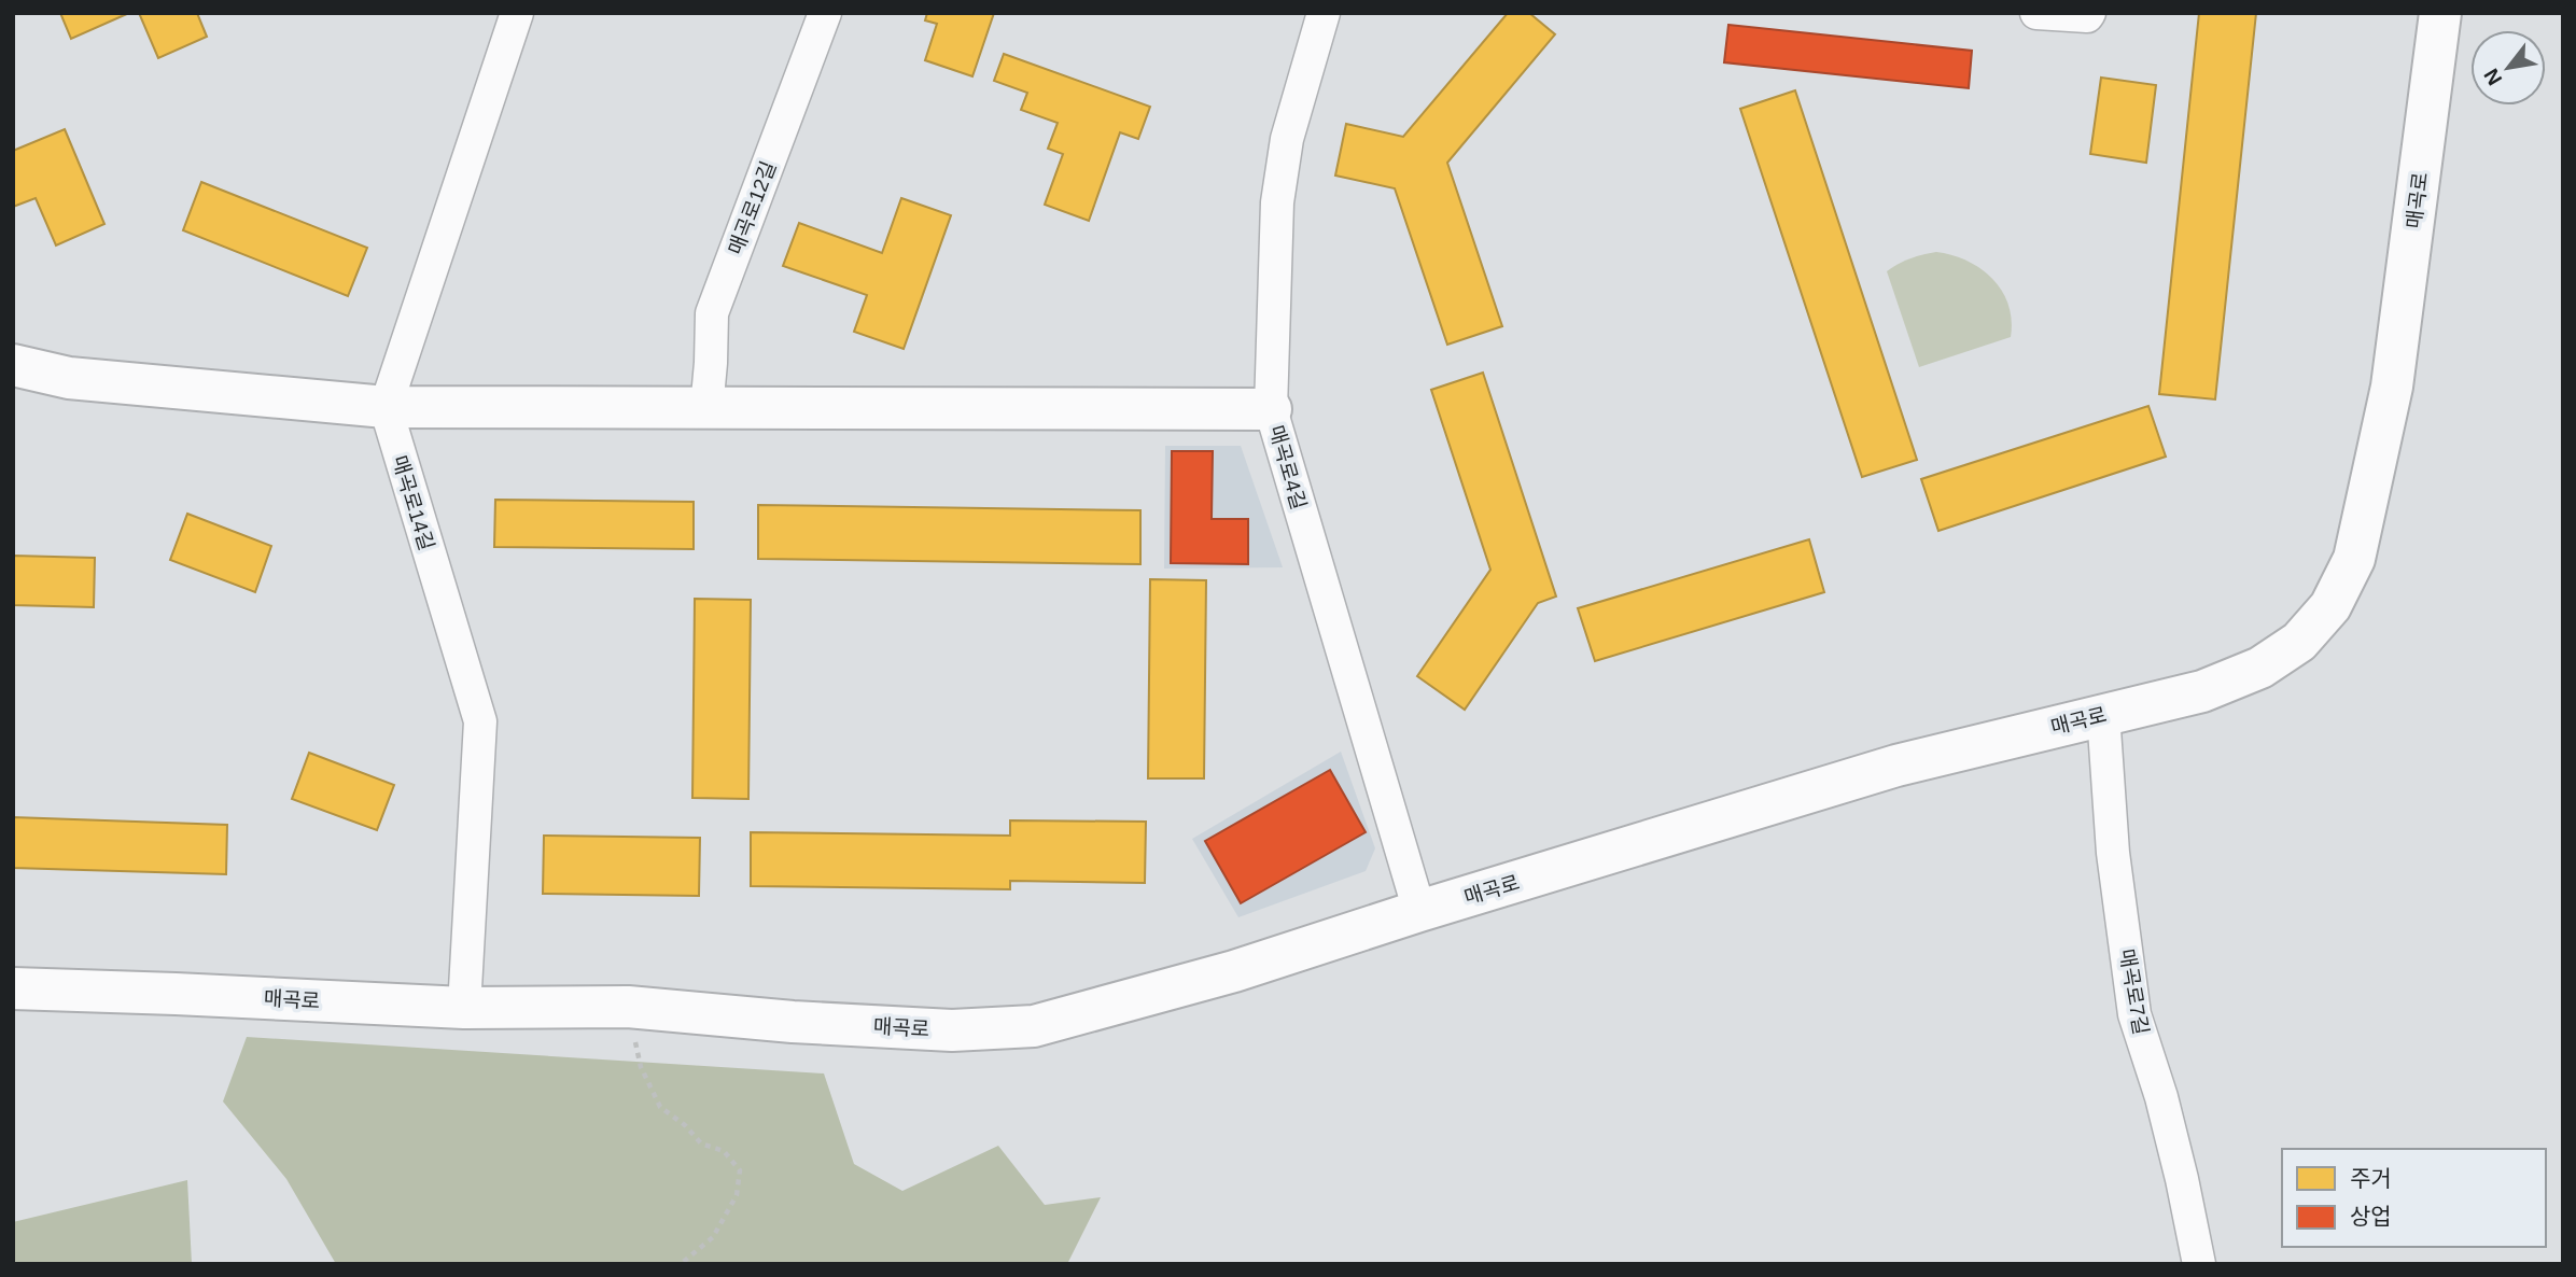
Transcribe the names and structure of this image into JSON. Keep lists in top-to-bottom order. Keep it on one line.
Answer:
{"streets":{"street":["매곡로","매곡로12길","매곡로4길","매곡로14길","매곡로7길"]},"crossings":[["매곡로","매곡로4길"],["매곡로","매곡로14길"],["매곡로","매곡로7길"]],"legend":["주거","상업"],"north":"bottom left"}
